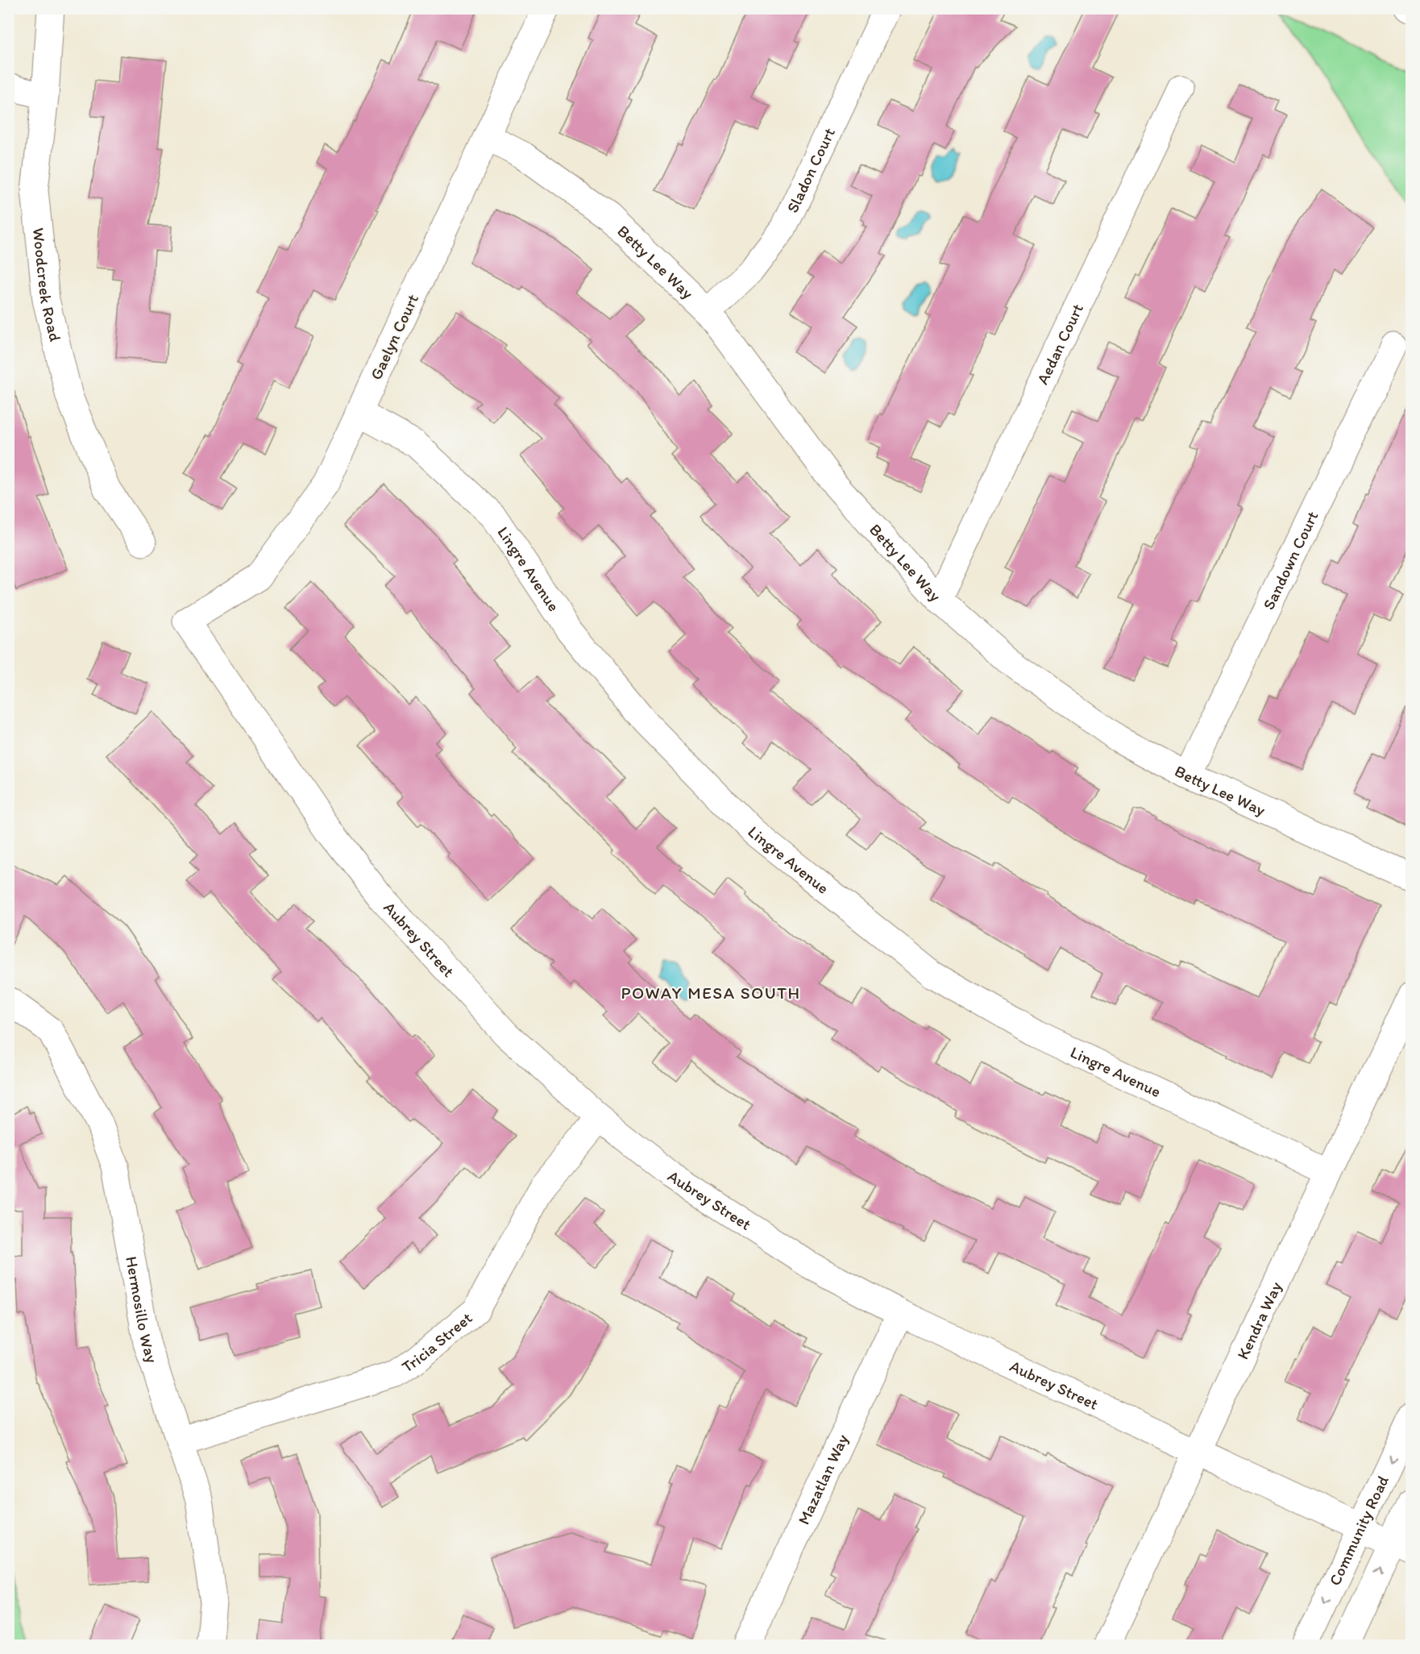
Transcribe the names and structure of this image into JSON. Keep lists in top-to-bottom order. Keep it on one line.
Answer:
{"streets":{"street":["Sladon Court","Betty Lee Way","Woodcreek Road","Gaelyn Court","Aedan Court","Sandown Court","Lingre Avenue","Aubrey Street","Hermosillo Way","Kendra Way","Tricia Street","Mazatlan Way","Community Road"]},"crossings":[["Sladon Court","Betty Lee Way"],["Betty Lee Way","Gaelyn Court"],["Betty Lee Way","Aedan Court"],["Betty Lee Way","Sandown Court"],["Gaelyn Court","Lingre Avenue"],["Gaelyn Court","Aubrey Street"],["Lingre Avenue","Kendra Way"],["Aubrey Street","Kendra Way"],["Aubrey Street","Tricia Street"],["Aubrey Street","Mazatlan Way"],["Aubrey Street","Community Road"],["Hermosillo Way","Tricia Street"]],"districts":["POWAY MESA SOUTH"]}
